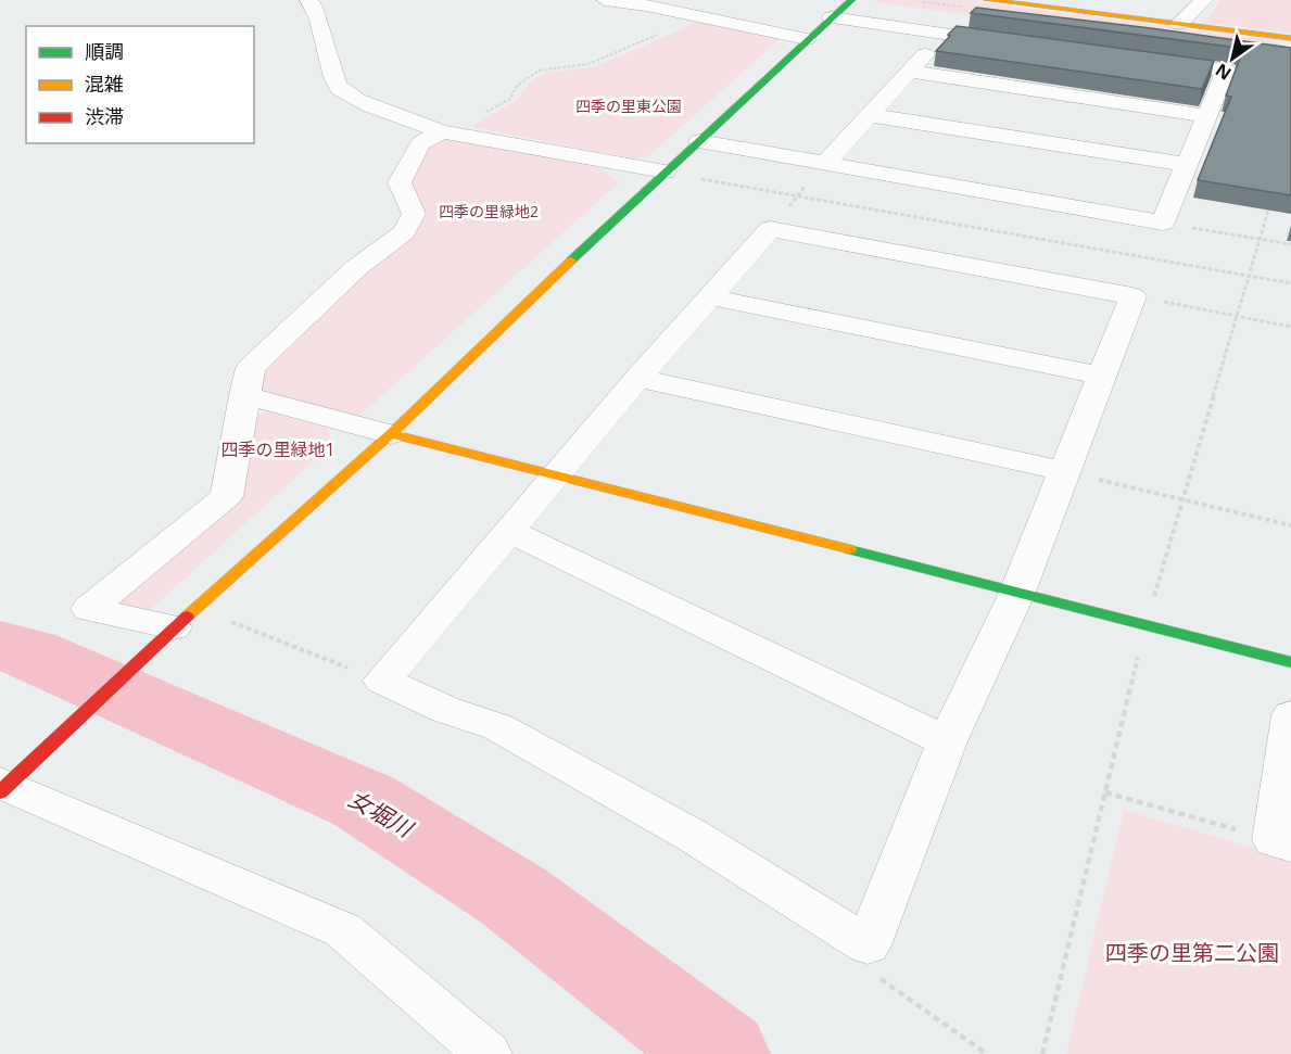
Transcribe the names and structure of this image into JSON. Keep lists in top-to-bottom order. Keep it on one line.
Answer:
{"water":["女堀川"],"parks":["四季の里東公園","四季の里緑地2","四季の里緑地1","四季の里第二公園"],"legend":["順調","混雑","渋滞"],"north":"bottom left"}
